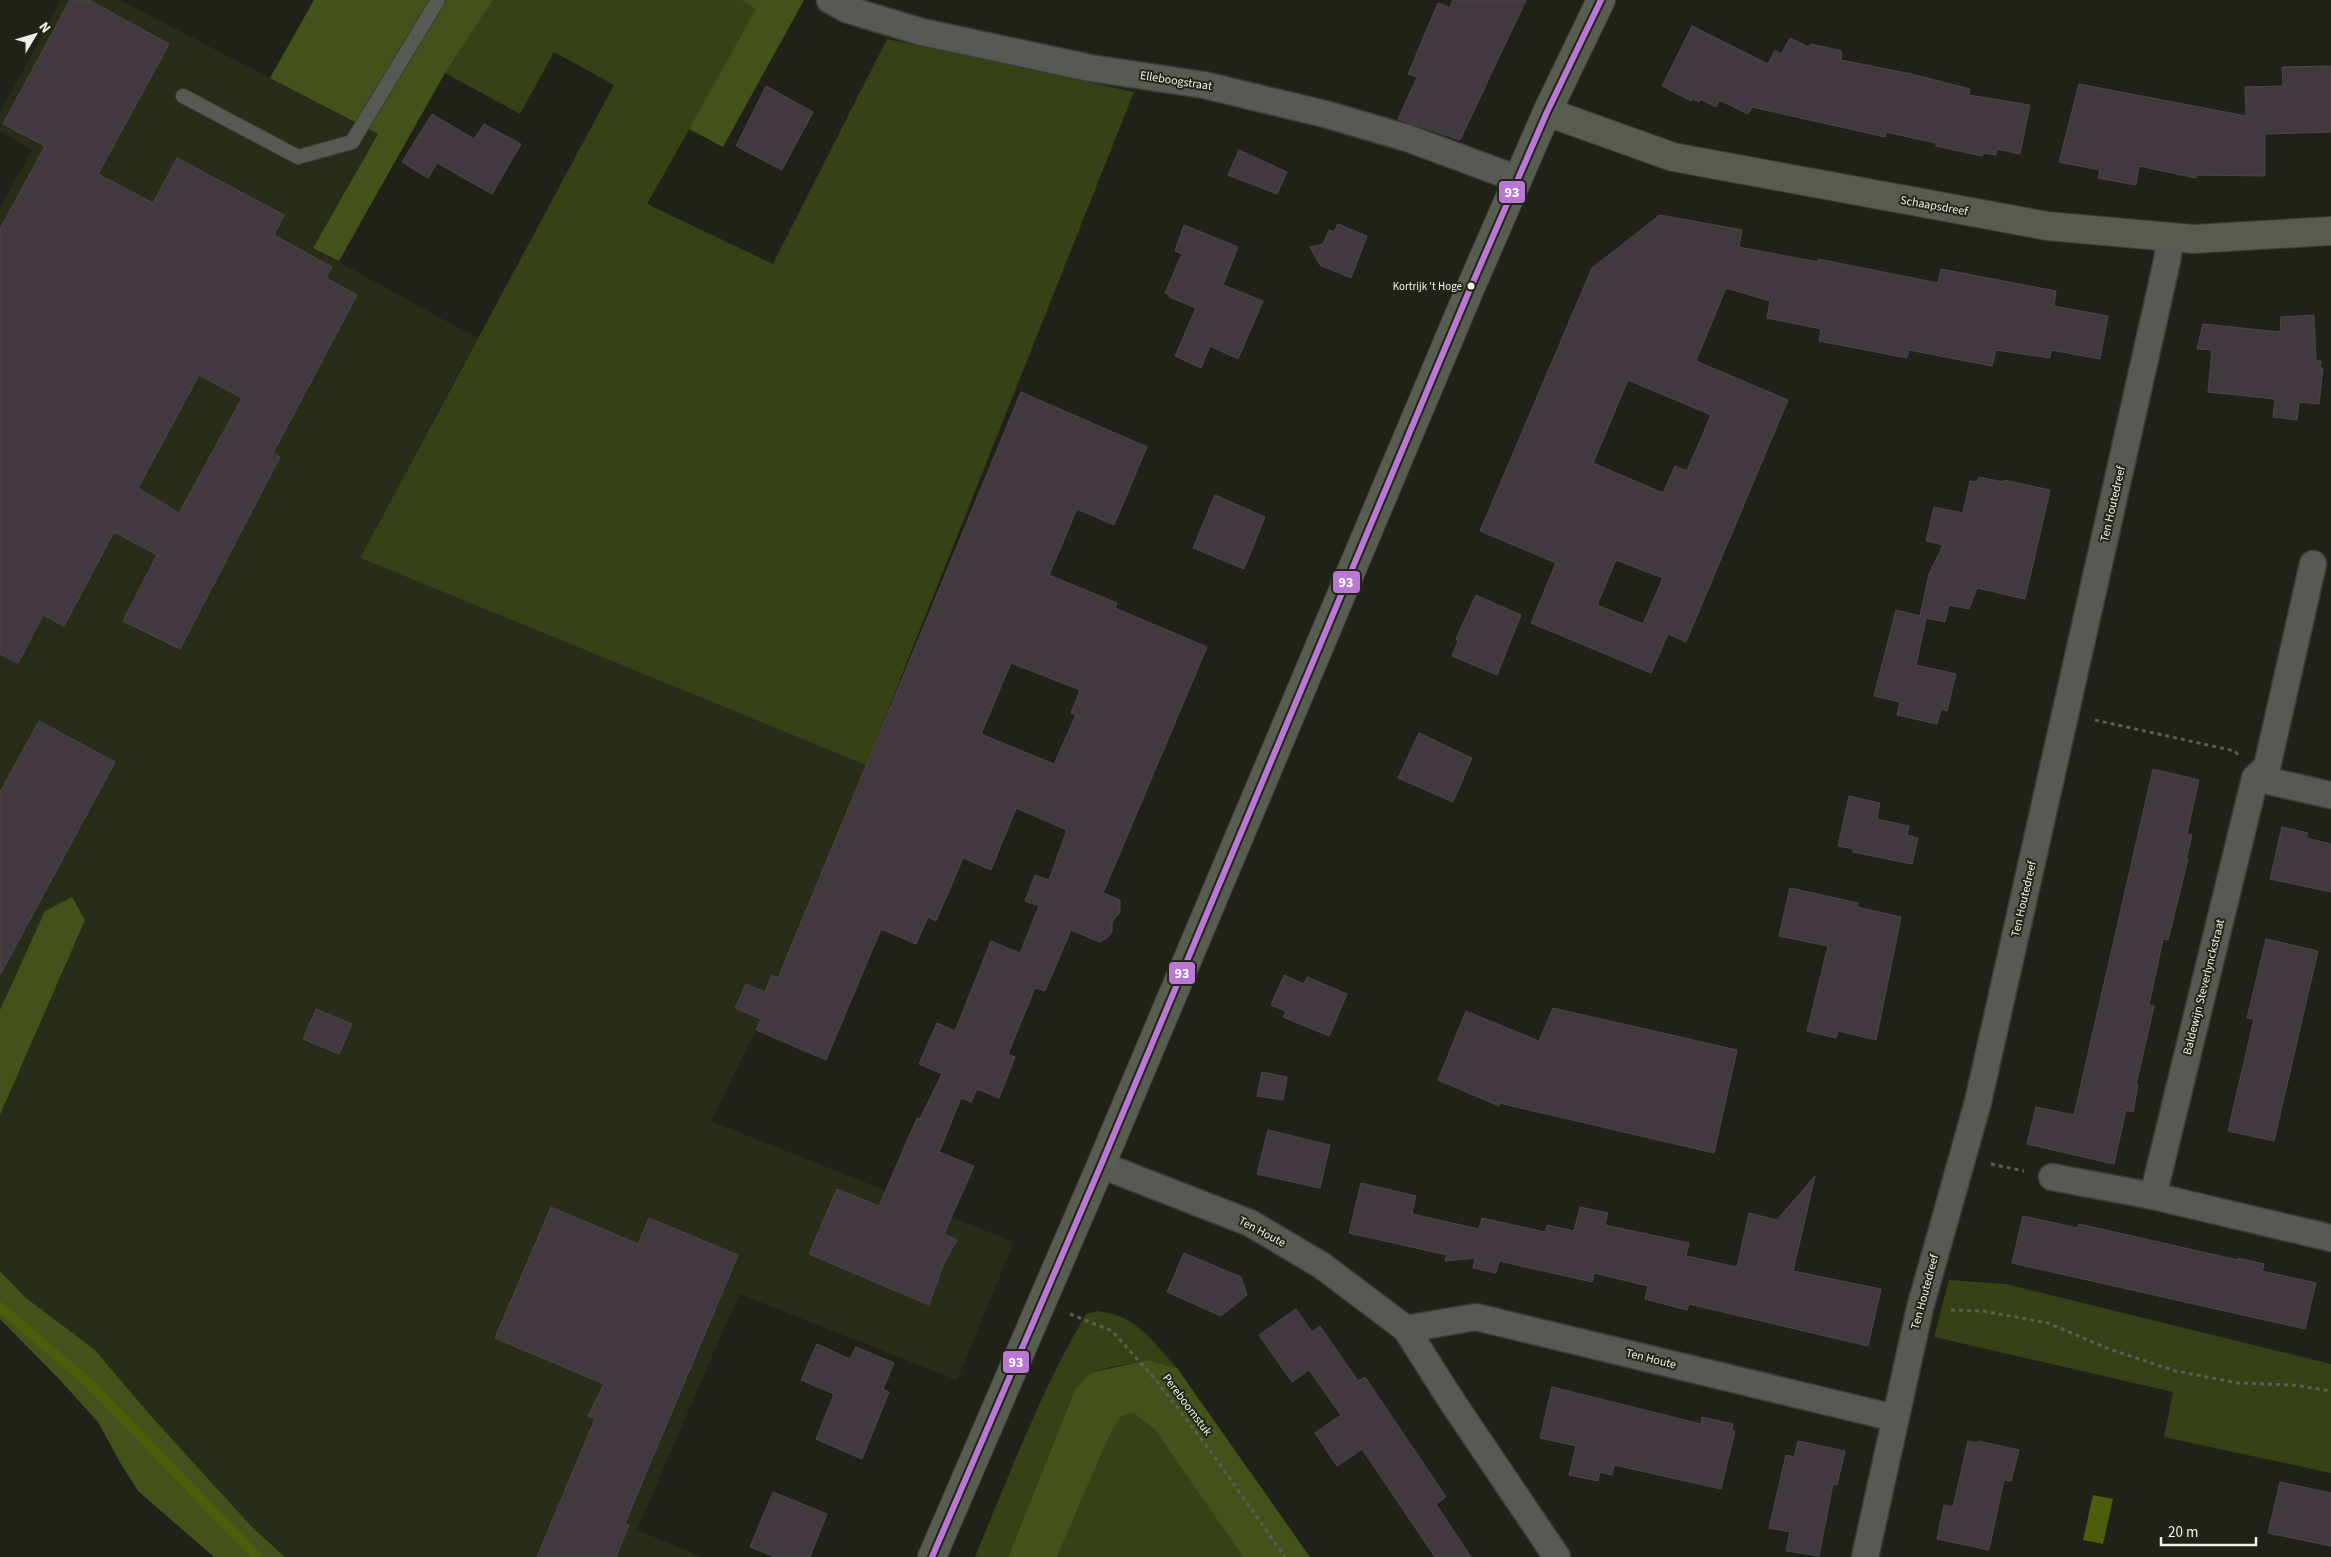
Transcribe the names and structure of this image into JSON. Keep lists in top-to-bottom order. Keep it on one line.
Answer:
{"streets":{"street":["Elleboogstraat","Schaapsdreef","Ten Houtedreef","Baldewijn Steverlynckstraat","Ten Houte"],"path":["Pereboomstuk"]},"crossings":[["Schaapsdreef","Ten Houtedreef"],["Ten Houtedreef","Ten Houte"]],"places":["Kortrijk 't Hoge"],"lines":["transit line 93"],"scale_bar":"20 m","north":"top right"}
